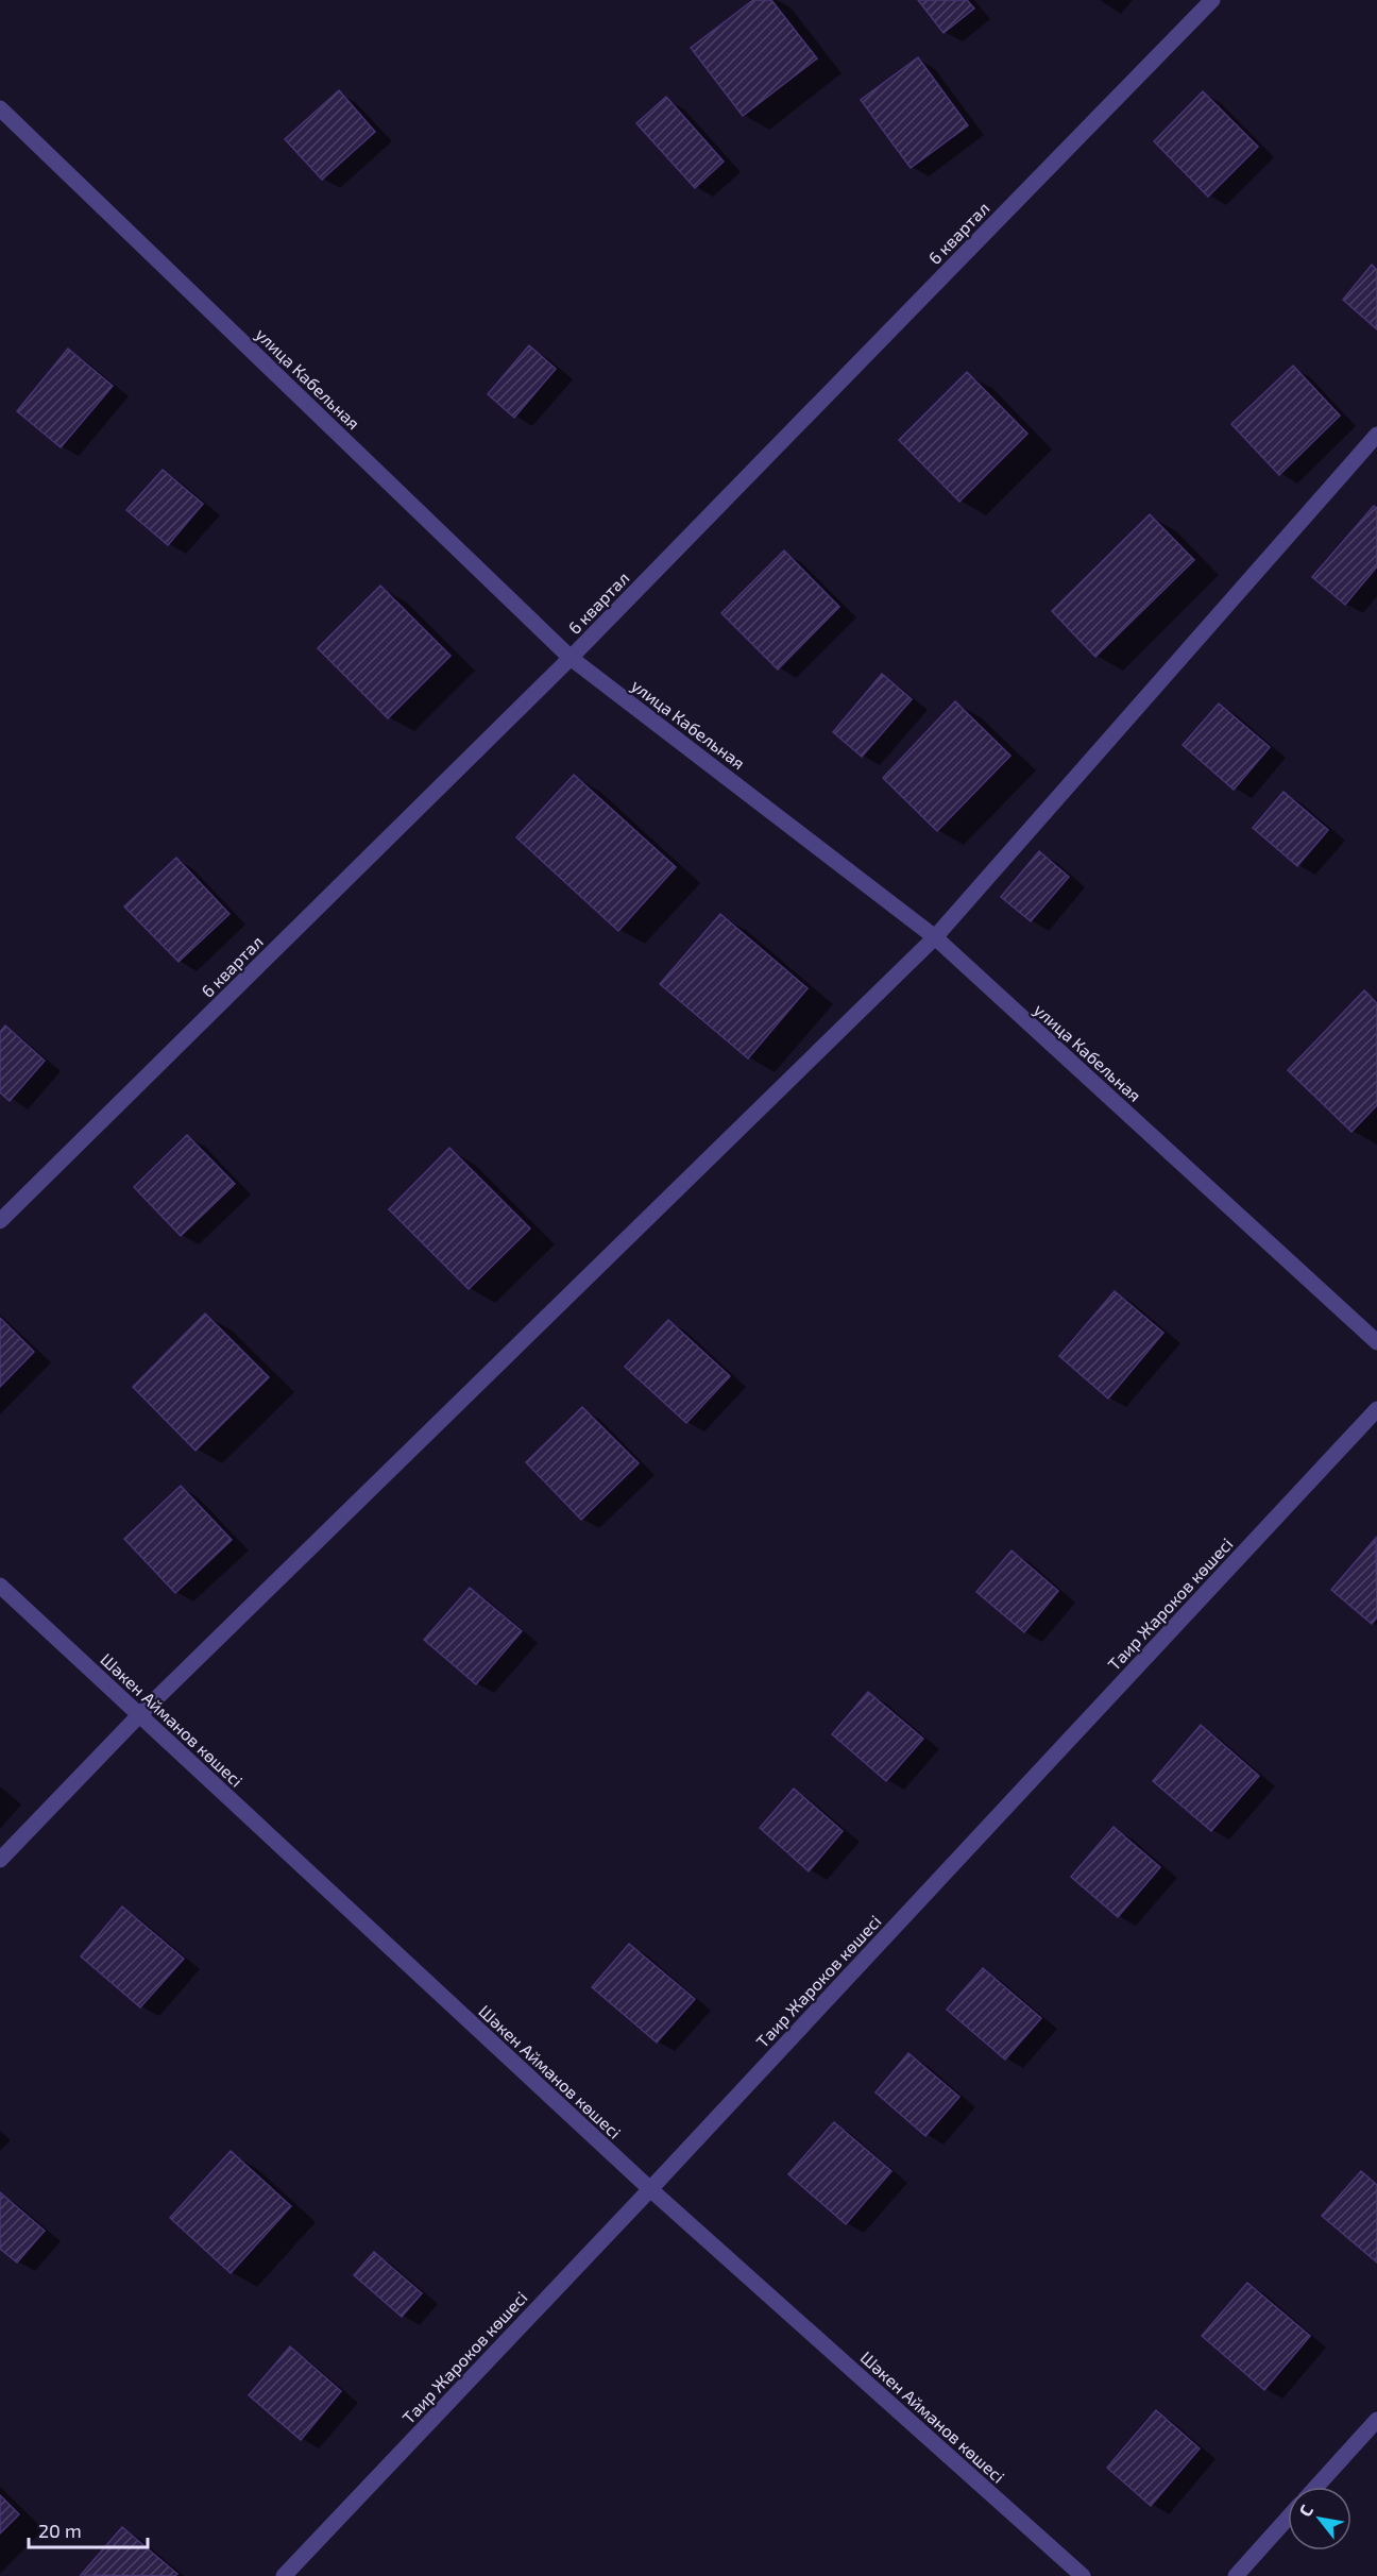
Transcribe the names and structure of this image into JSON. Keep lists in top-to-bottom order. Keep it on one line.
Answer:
{"streets":{"street":["6 квартал","улица Кабельная","Таир Жароков көшесі","Шәкен Айманов көшесі"]},"crossings":[["6 квартал","улица Кабельная"],["Таир Жароков көшесі","Шәкен Айманов көшесі"]],"scale_bar":"20 m","north":"top left"}
